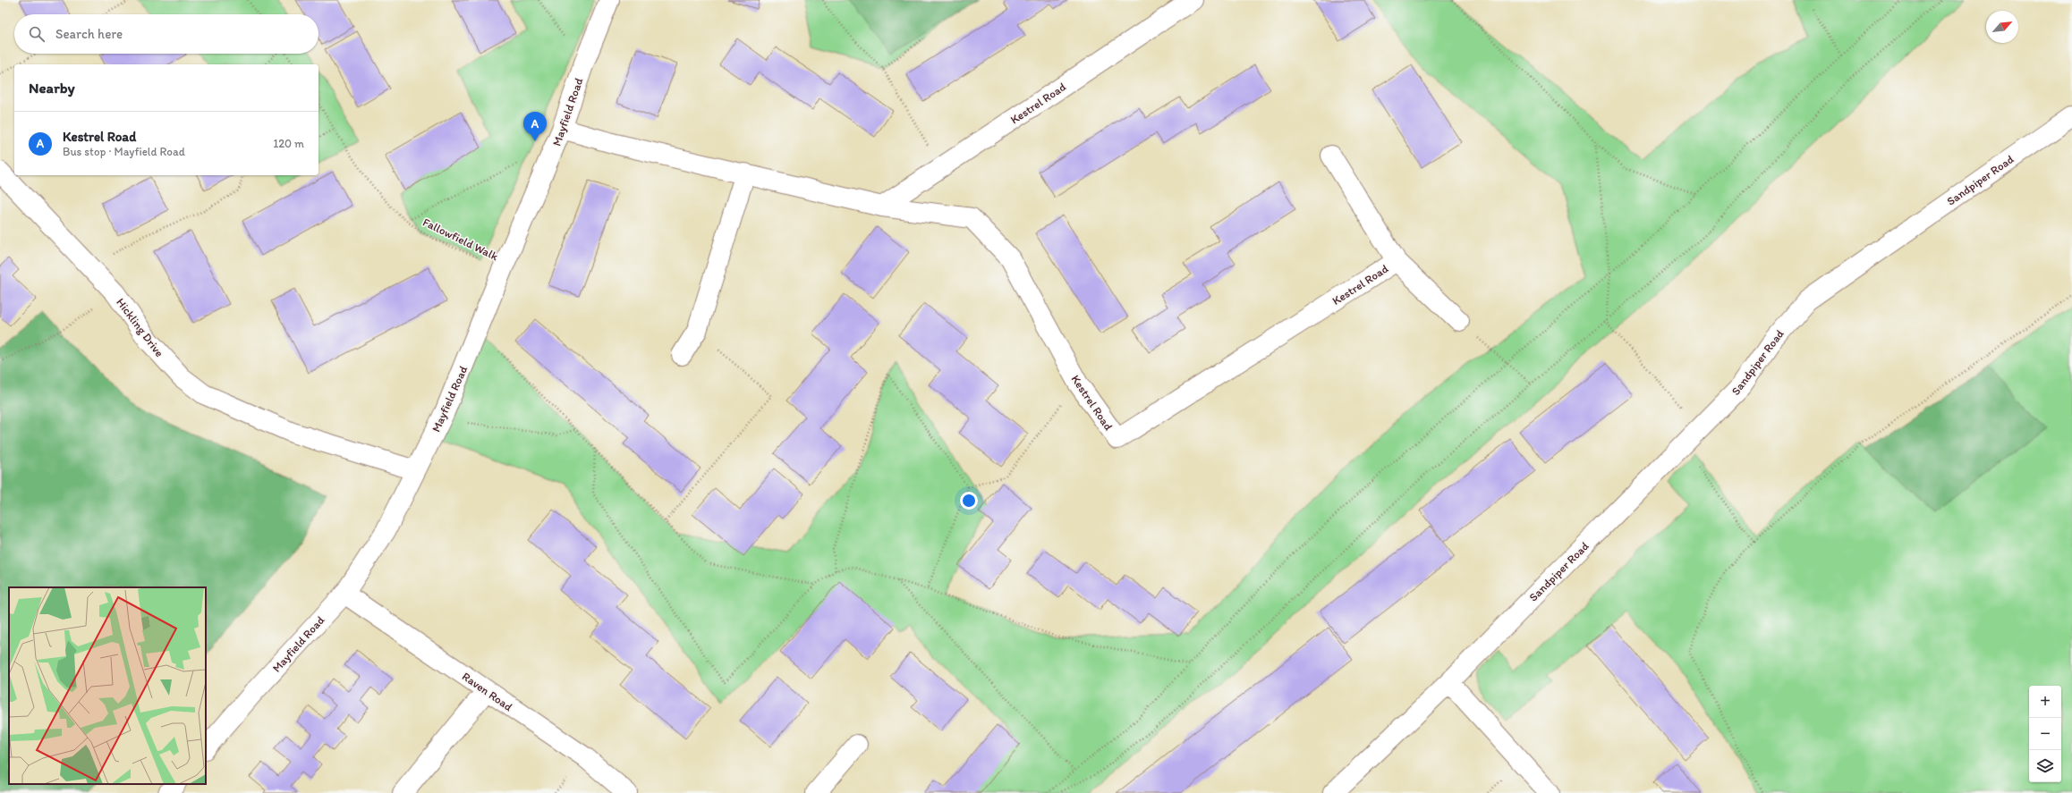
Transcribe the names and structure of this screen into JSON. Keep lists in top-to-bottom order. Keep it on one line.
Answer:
{"streets":{"street":["Kestrel Road","Mayfield Road","Sandpiper Road","Hickling Drive","Raven Road"],"path":["Fallowfield Walk"]},"crossings":[["Kestrel Road","Mayfield Road"],["Mayfield Road","Fallowfield Walk"],["Mayfield Road","Hickling Drive"],["Mayfield Road","Raven Road"]],"north":"top right","page":{"search":"Search here","heading":"Nearby","list":[{"mark":"A","name":"Kestrel Road","note":"Bus stop · Mayfield Road","value":"120 m"}],"pins":"A","map_buttons":["+","−"]}}
